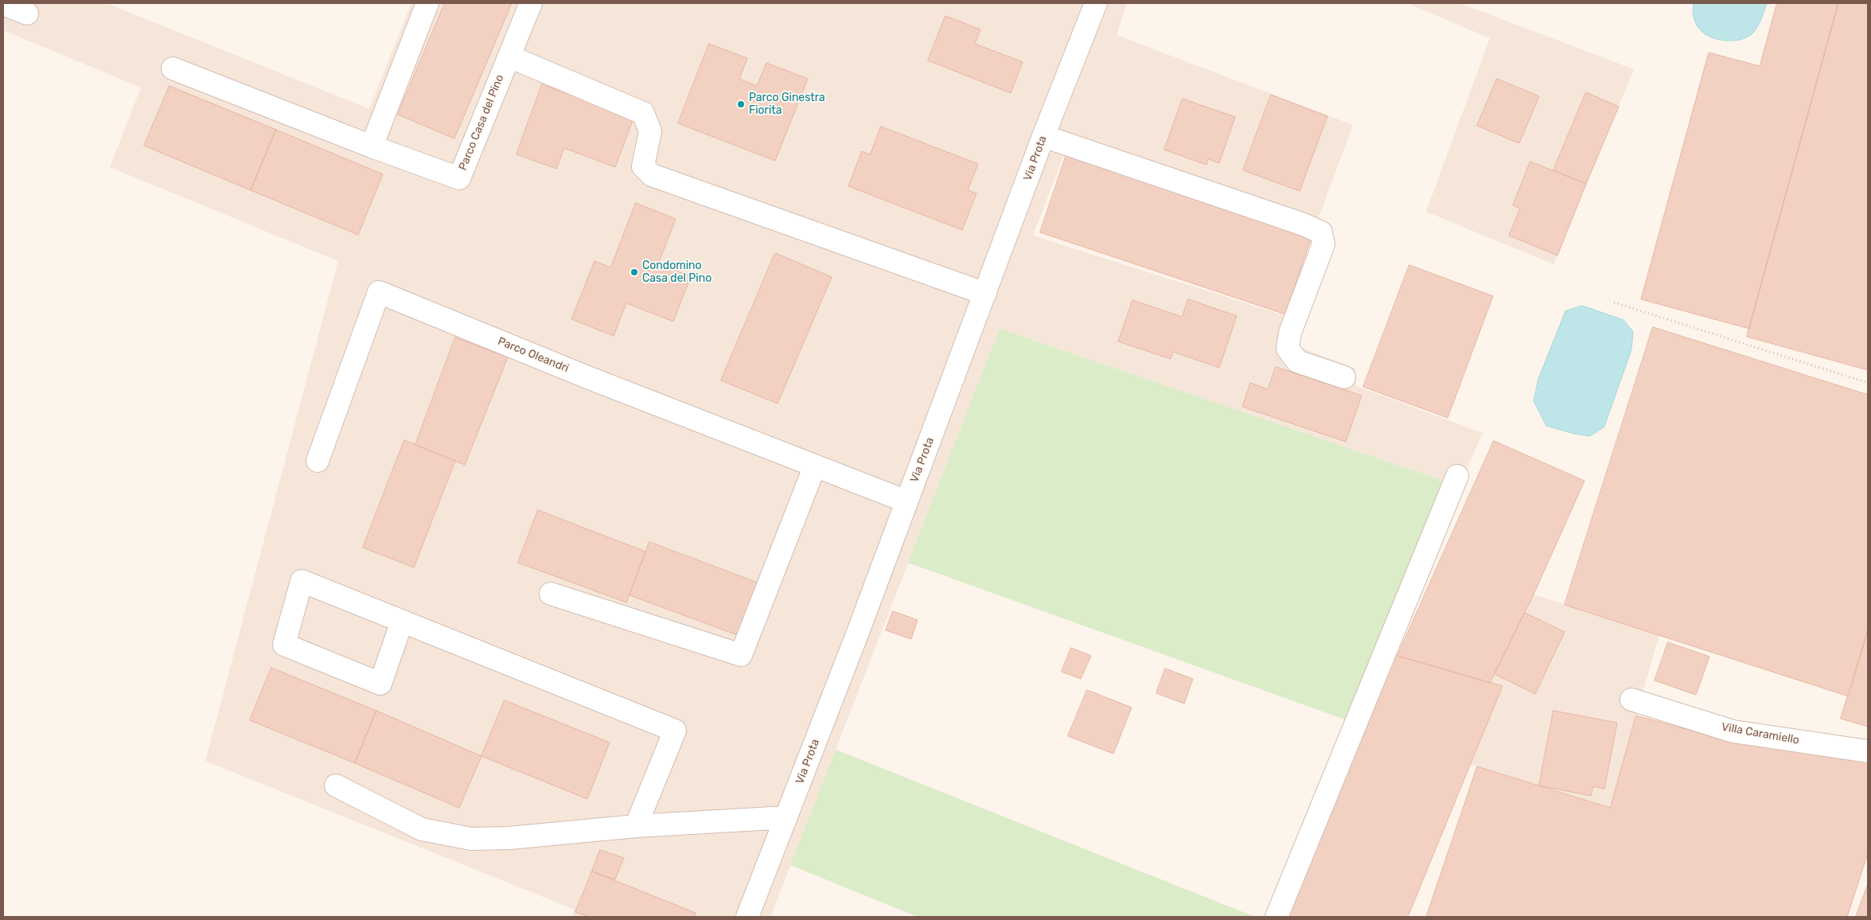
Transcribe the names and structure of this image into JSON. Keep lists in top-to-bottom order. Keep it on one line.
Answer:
{"streets":{"street":["Parco Casa del Pino","Via Prota","Parco Oleandri","Villa Caramiello"]},"crossings":[["Via Prota","Parco Oleandri"]],"places":["Parco Ginestra Fiorita","Condomino Casa del Pino"]}
